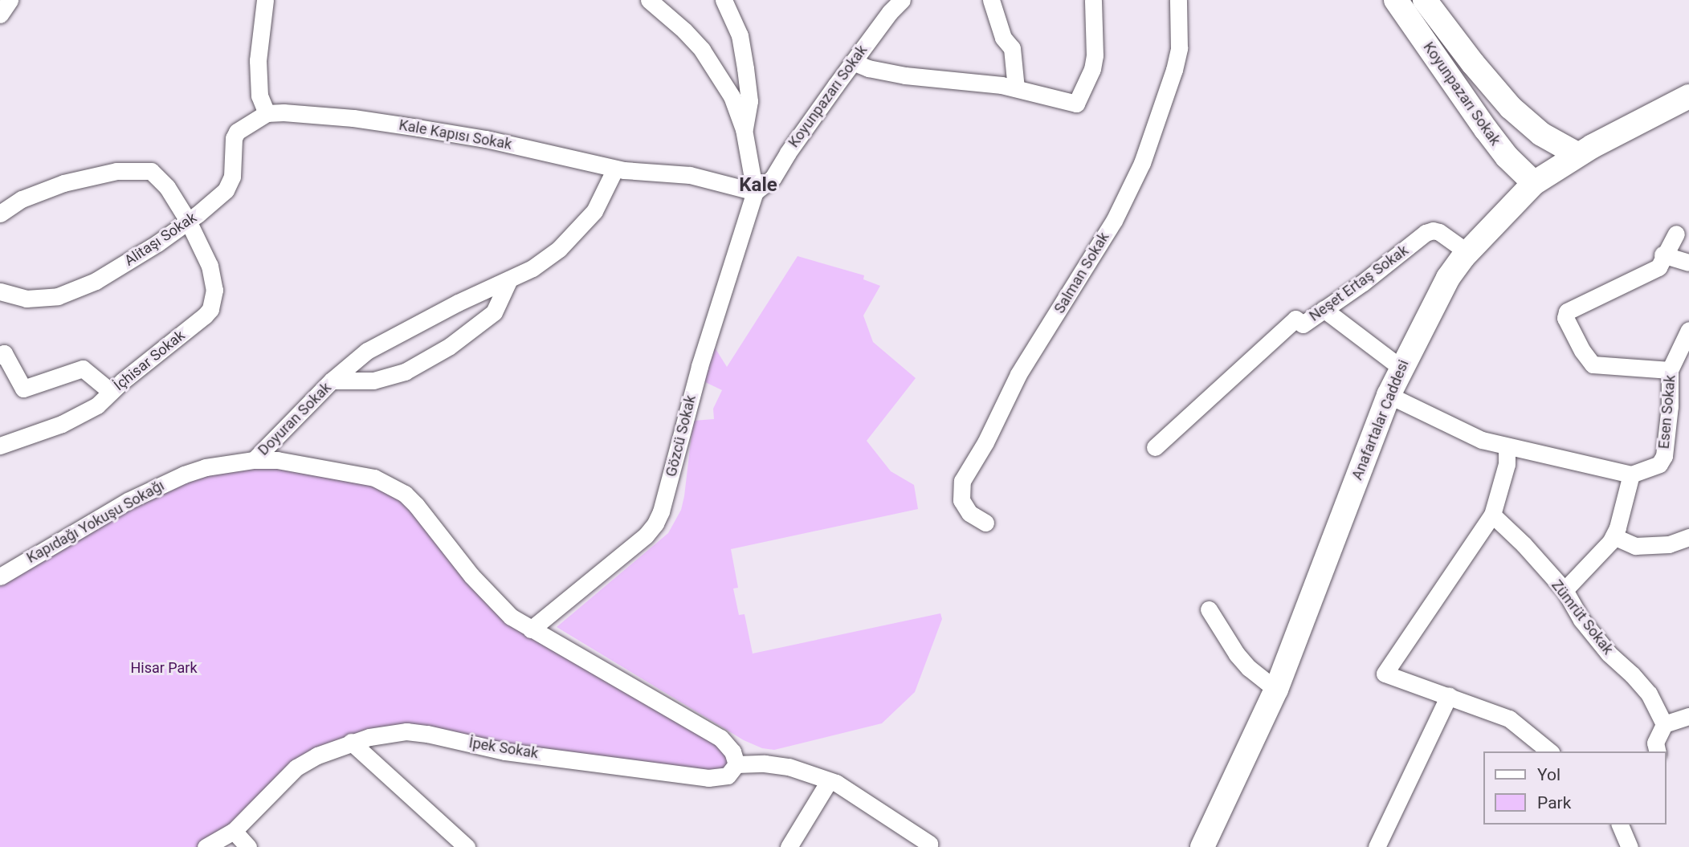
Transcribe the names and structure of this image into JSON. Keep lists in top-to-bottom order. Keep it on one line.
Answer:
{"streets":{"main road":["Koyunpazarı Sokak","Anafartalar Caddesi"],"street":["Kale Kapısı Sokak","Alitaşı Sokak","Salman Sokak","Neşet Ertaş Sokak","İçhisar Sokak","Esen Sokak","Doyuran Sokak","Gözcü Sokak","Kapıdağı Yokuşu Sokağı","Zümrüt Sokak","İpek Sokak"]},"crossings":[["Koyunpazarı Sokak","Kale Kapısı Sokak"],["Koyunpazarı Sokak","Anafartalar Caddesi"],["Koyunpazarı Sokak","Gözcü Sokak"],["Kale Kapısı Sokak","Alitaşı Sokak"],["Kale Kapısı Sokak","Gözcü Sokak"],["Alitaşı Sokak","İçhisar Sokak"],["Neşet Ertaş Sokak","Anafartalar Caddesi"],["Doyuran Sokak","Kapıdağı Yokuşu Sokağı"],["Gözcü Sokak","Kapıdağı Yokuşu Sokağı"],["Kapıdağı Yokuşu Sokağı","İpek Sokak"]],"districts":["Kale"],"parks":["Hisar Park"],"legend":["Yol","Park"]}
